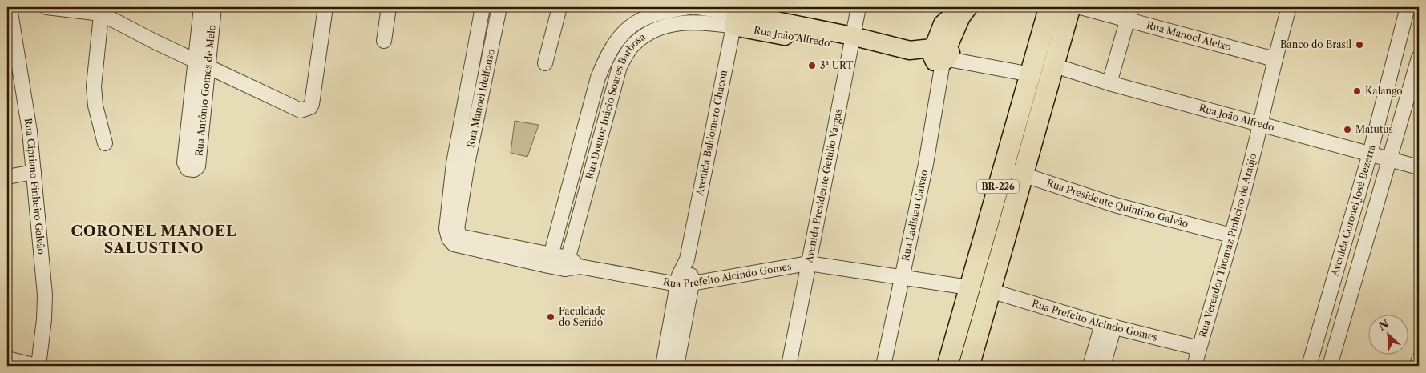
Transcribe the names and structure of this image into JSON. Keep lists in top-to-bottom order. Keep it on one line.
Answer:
{"streets":{"highway":["BR-226"],"main road":["Rua João Alfredo"],"street":["Rua Manoel Aleixo","Rua Antônio Gomes de Melo","Rua Manoel Idelfonso","Rua Doutor Inácio Soares Barbosa","Avenida Baldomero Chacon","Rua Cipriano Pinheiro Galvão","Avenida Presidente Getúlio Vargas","Rua Presidente Quintino Galvão","Avenida Coronel José Bezerra","Rua Ladislau Galvão","Rua Vereador Thomaz Pinheiro de Araújo","Rua Prefeito Alcindo Gomes"]},"crossings":[["Rua Manoel Aleixo","Rua Vereador Thomaz Pinheiro de Araújo"],["Rua João Alfredo","Rua Doutor Inácio Soares Barbosa"],["Rua João Alfredo","Avenida Baldomero Chacon"],["Rua João Alfredo","Avenida Presidente Getúlio Vargas"],["Rua João Alfredo","BR-226"],["Rua João Alfredo","Avenida Coronel José Bezerra"],["Rua João Alfredo","Rua Ladislau Galvão"],["Rua João Alfredo","Rua Vereador Thomaz Pinheiro de Araújo"],["Rua Manoel Idelfonso","Rua Prefeito Alcindo Gomes"],["Rua Doutor Inácio Soares Barbosa","Avenida Baldomero Chacon"],["Rua Doutor Inácio Soares Barbosa","Rua Prefeito Alcindo Gomes"],["Avenida Baldomero Chacon","Rua Prefeito Alcindo Gomes"],["Avenida Presidente Getúlio Vargas","Rua Prefeito Alcindo Gomes"],["BR-226","Rua Presidente Quintino Galvão"],["BR-226","Rua Prefeito Alcindo Gomes"],["Rua Presidente Quintino Galvão","Rua Vereador Thomaz Pinheiro de Araújo"],["Rua Ladislau Galvão","Rua Prefeito Alcindo Gomes"],["Rua Vereador Thomaz Pinheiro de Araújo","Rua Prefeito Alcindo Gomes"]],"districts":["CORONEL MANOEL SALUSTINO"],"places":["Banco do Brasil","3ª URT","Kalango","Matutus","Faculdade do Seridó"],"north":"top left"}
